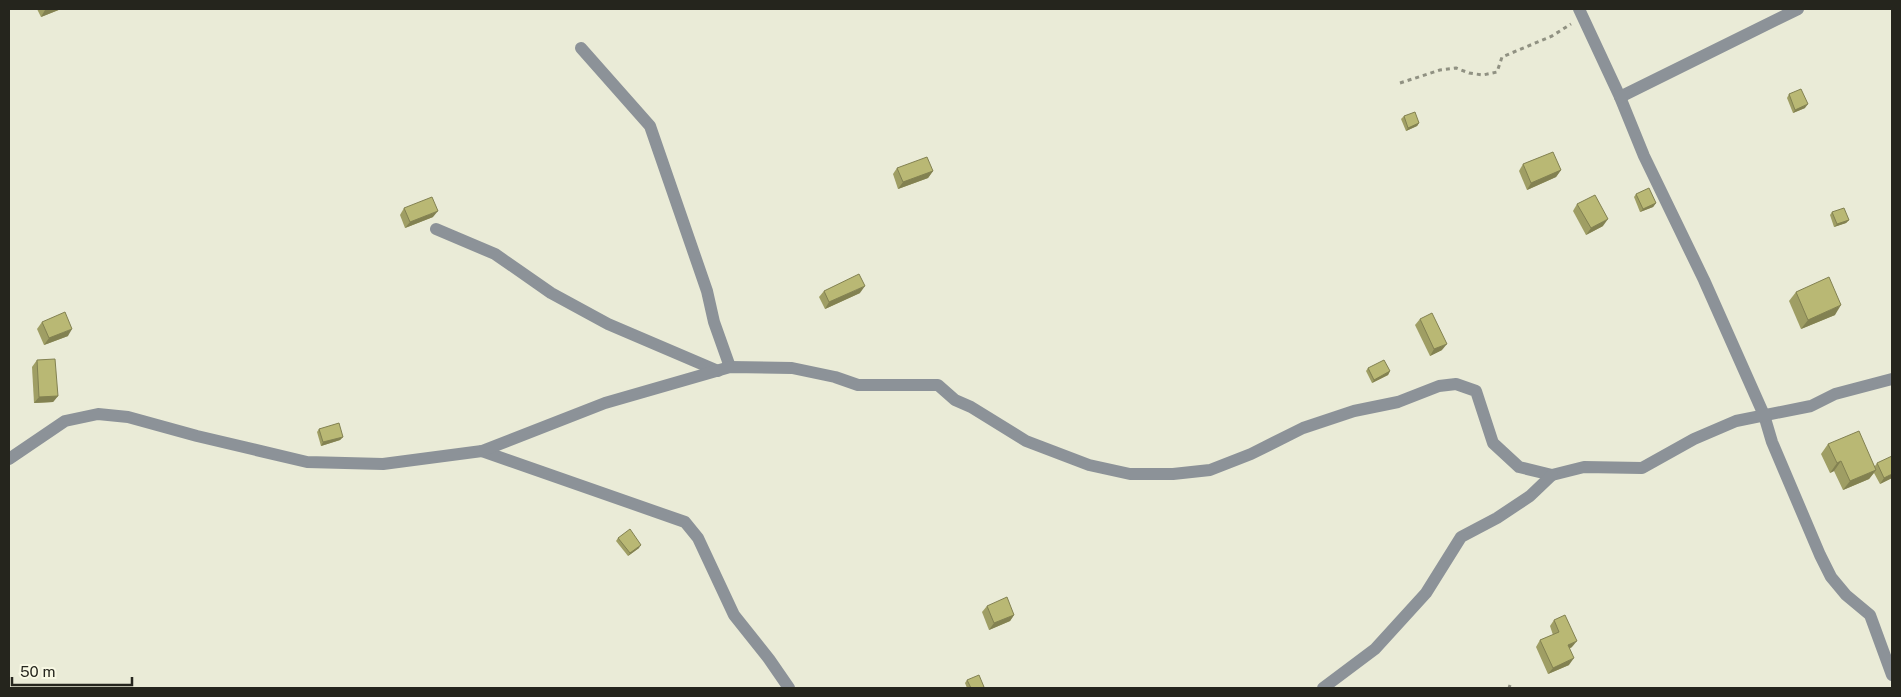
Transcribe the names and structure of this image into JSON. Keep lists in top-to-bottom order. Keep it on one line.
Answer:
{"scale_bar":"50 m"}
